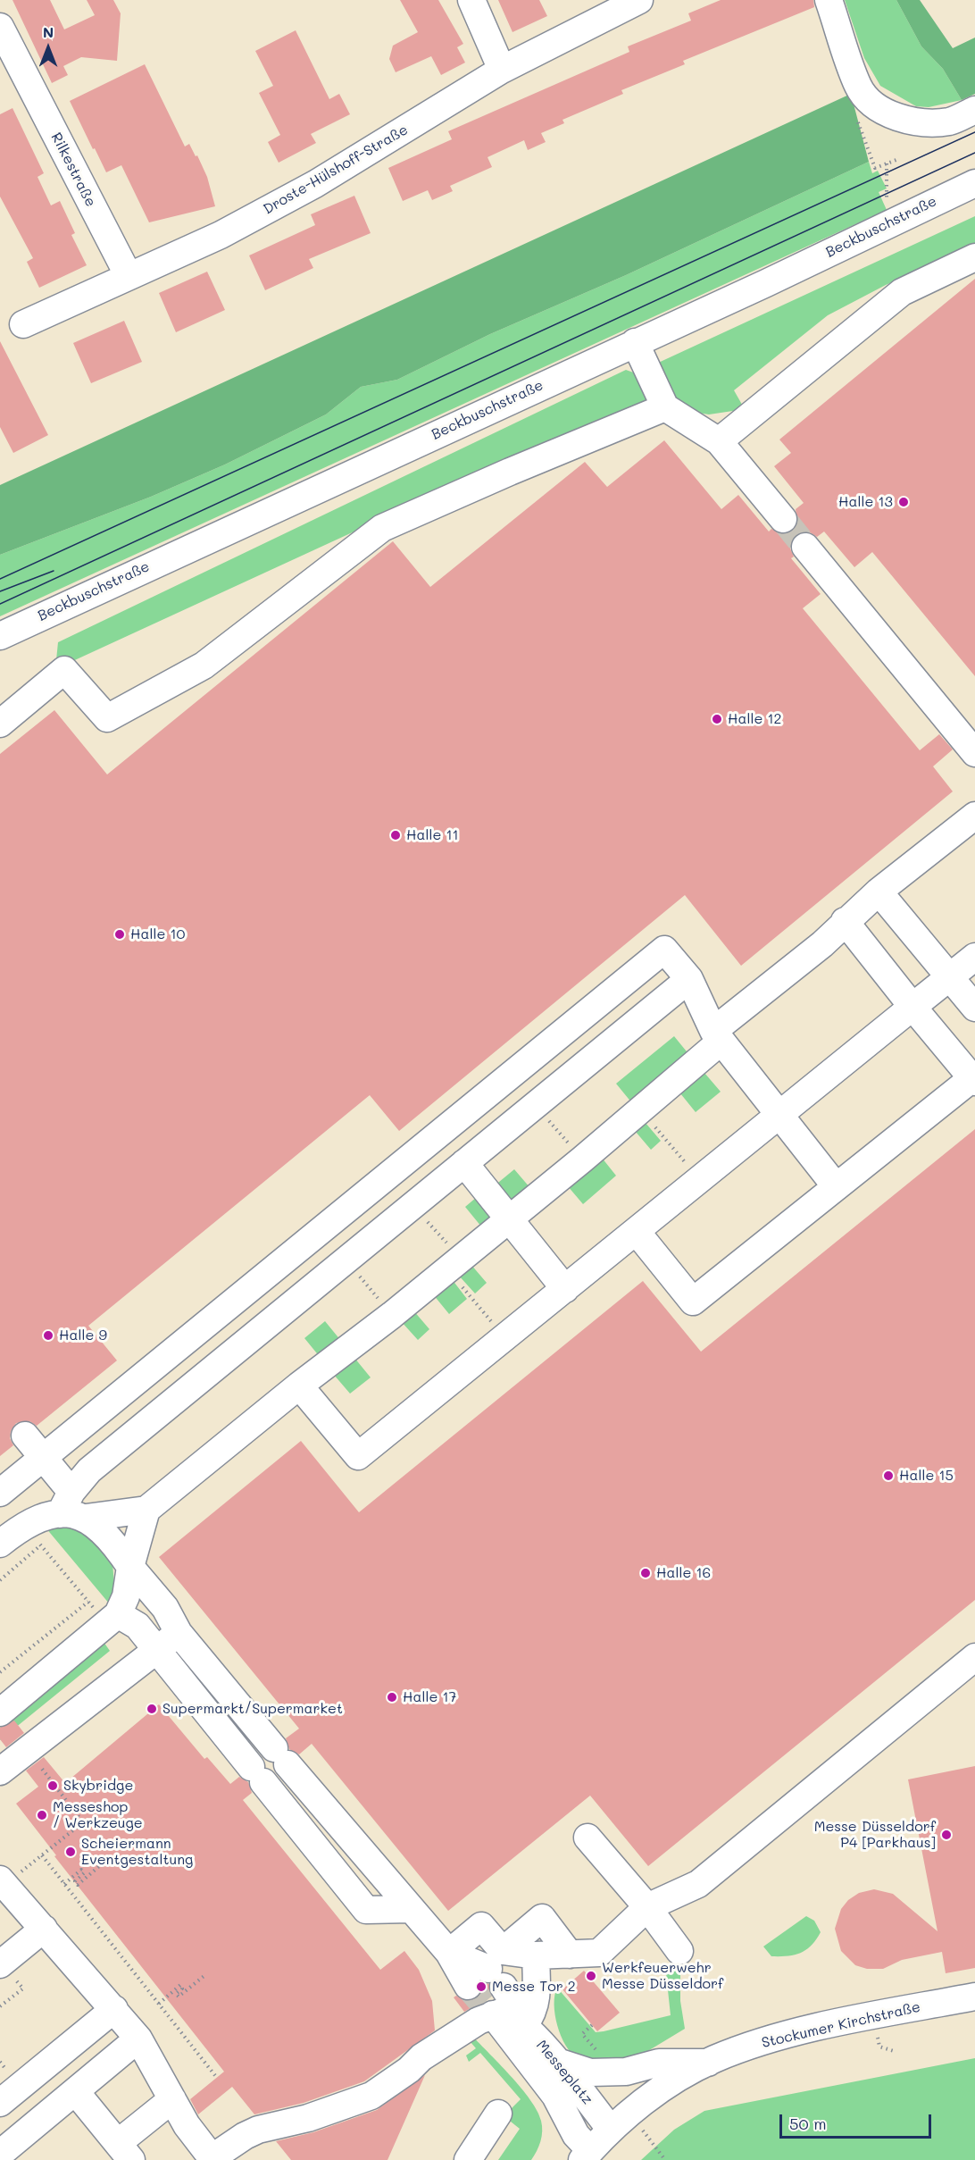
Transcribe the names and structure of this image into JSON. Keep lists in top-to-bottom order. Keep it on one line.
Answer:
{"streets":{"street":["Rilkestraße","Droste-Hülshoff-Straße","Beckbuschstraße","Stockumer Kirchstraße","Messeplatz"]},"crossings":[["Rilkestraße","Droste-Hülshoff-Straße"],["Stockumer Kirchstraße","Messeplatz"]],"places":["Halle 13","Halle 12","Halle 11","Halle 10","Halle 9","Halle 15","Halle 16","Halle 17","Supermarkt/Supermarket","Skybridge","Messeshop / Werkzeuge","Messe Düsseldorf P4 [Parkhaus]","Scheiermann Eventgestaltung","Werkfeuerwehr Messe Düsseldorf","Messe Tor 2"],"scale_bar":"50 m","north":"top"}
